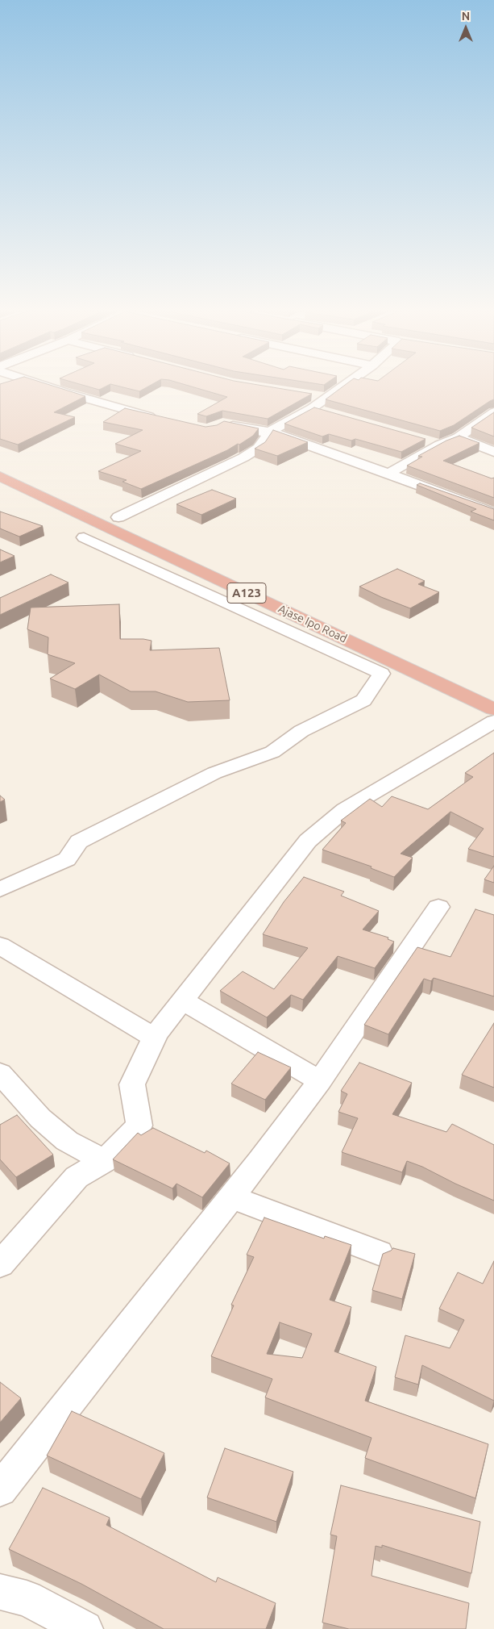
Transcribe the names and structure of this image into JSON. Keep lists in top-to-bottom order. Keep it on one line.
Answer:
{"streets":{"highway":["A123","Ajase Ipo Road"]},"north":"top"}
